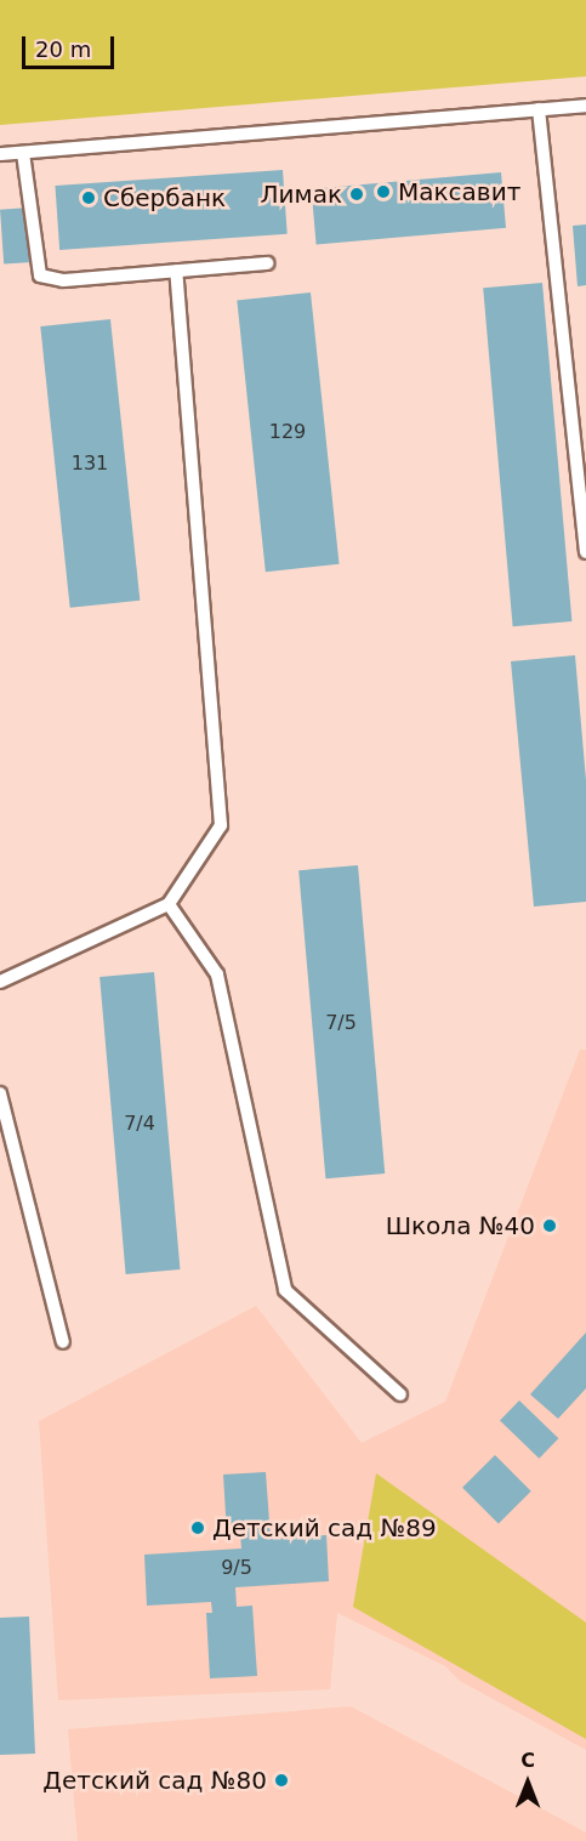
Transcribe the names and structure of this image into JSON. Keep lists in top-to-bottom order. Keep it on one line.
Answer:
{"places":["Максавит","Лимак","Сбербанк","Школа №40","Детский сад №89","Детский сад №80"],"house_numbers":["129","131","7/5","7/4","9/5"],"scale_bar":"20 m","north":"top"}
